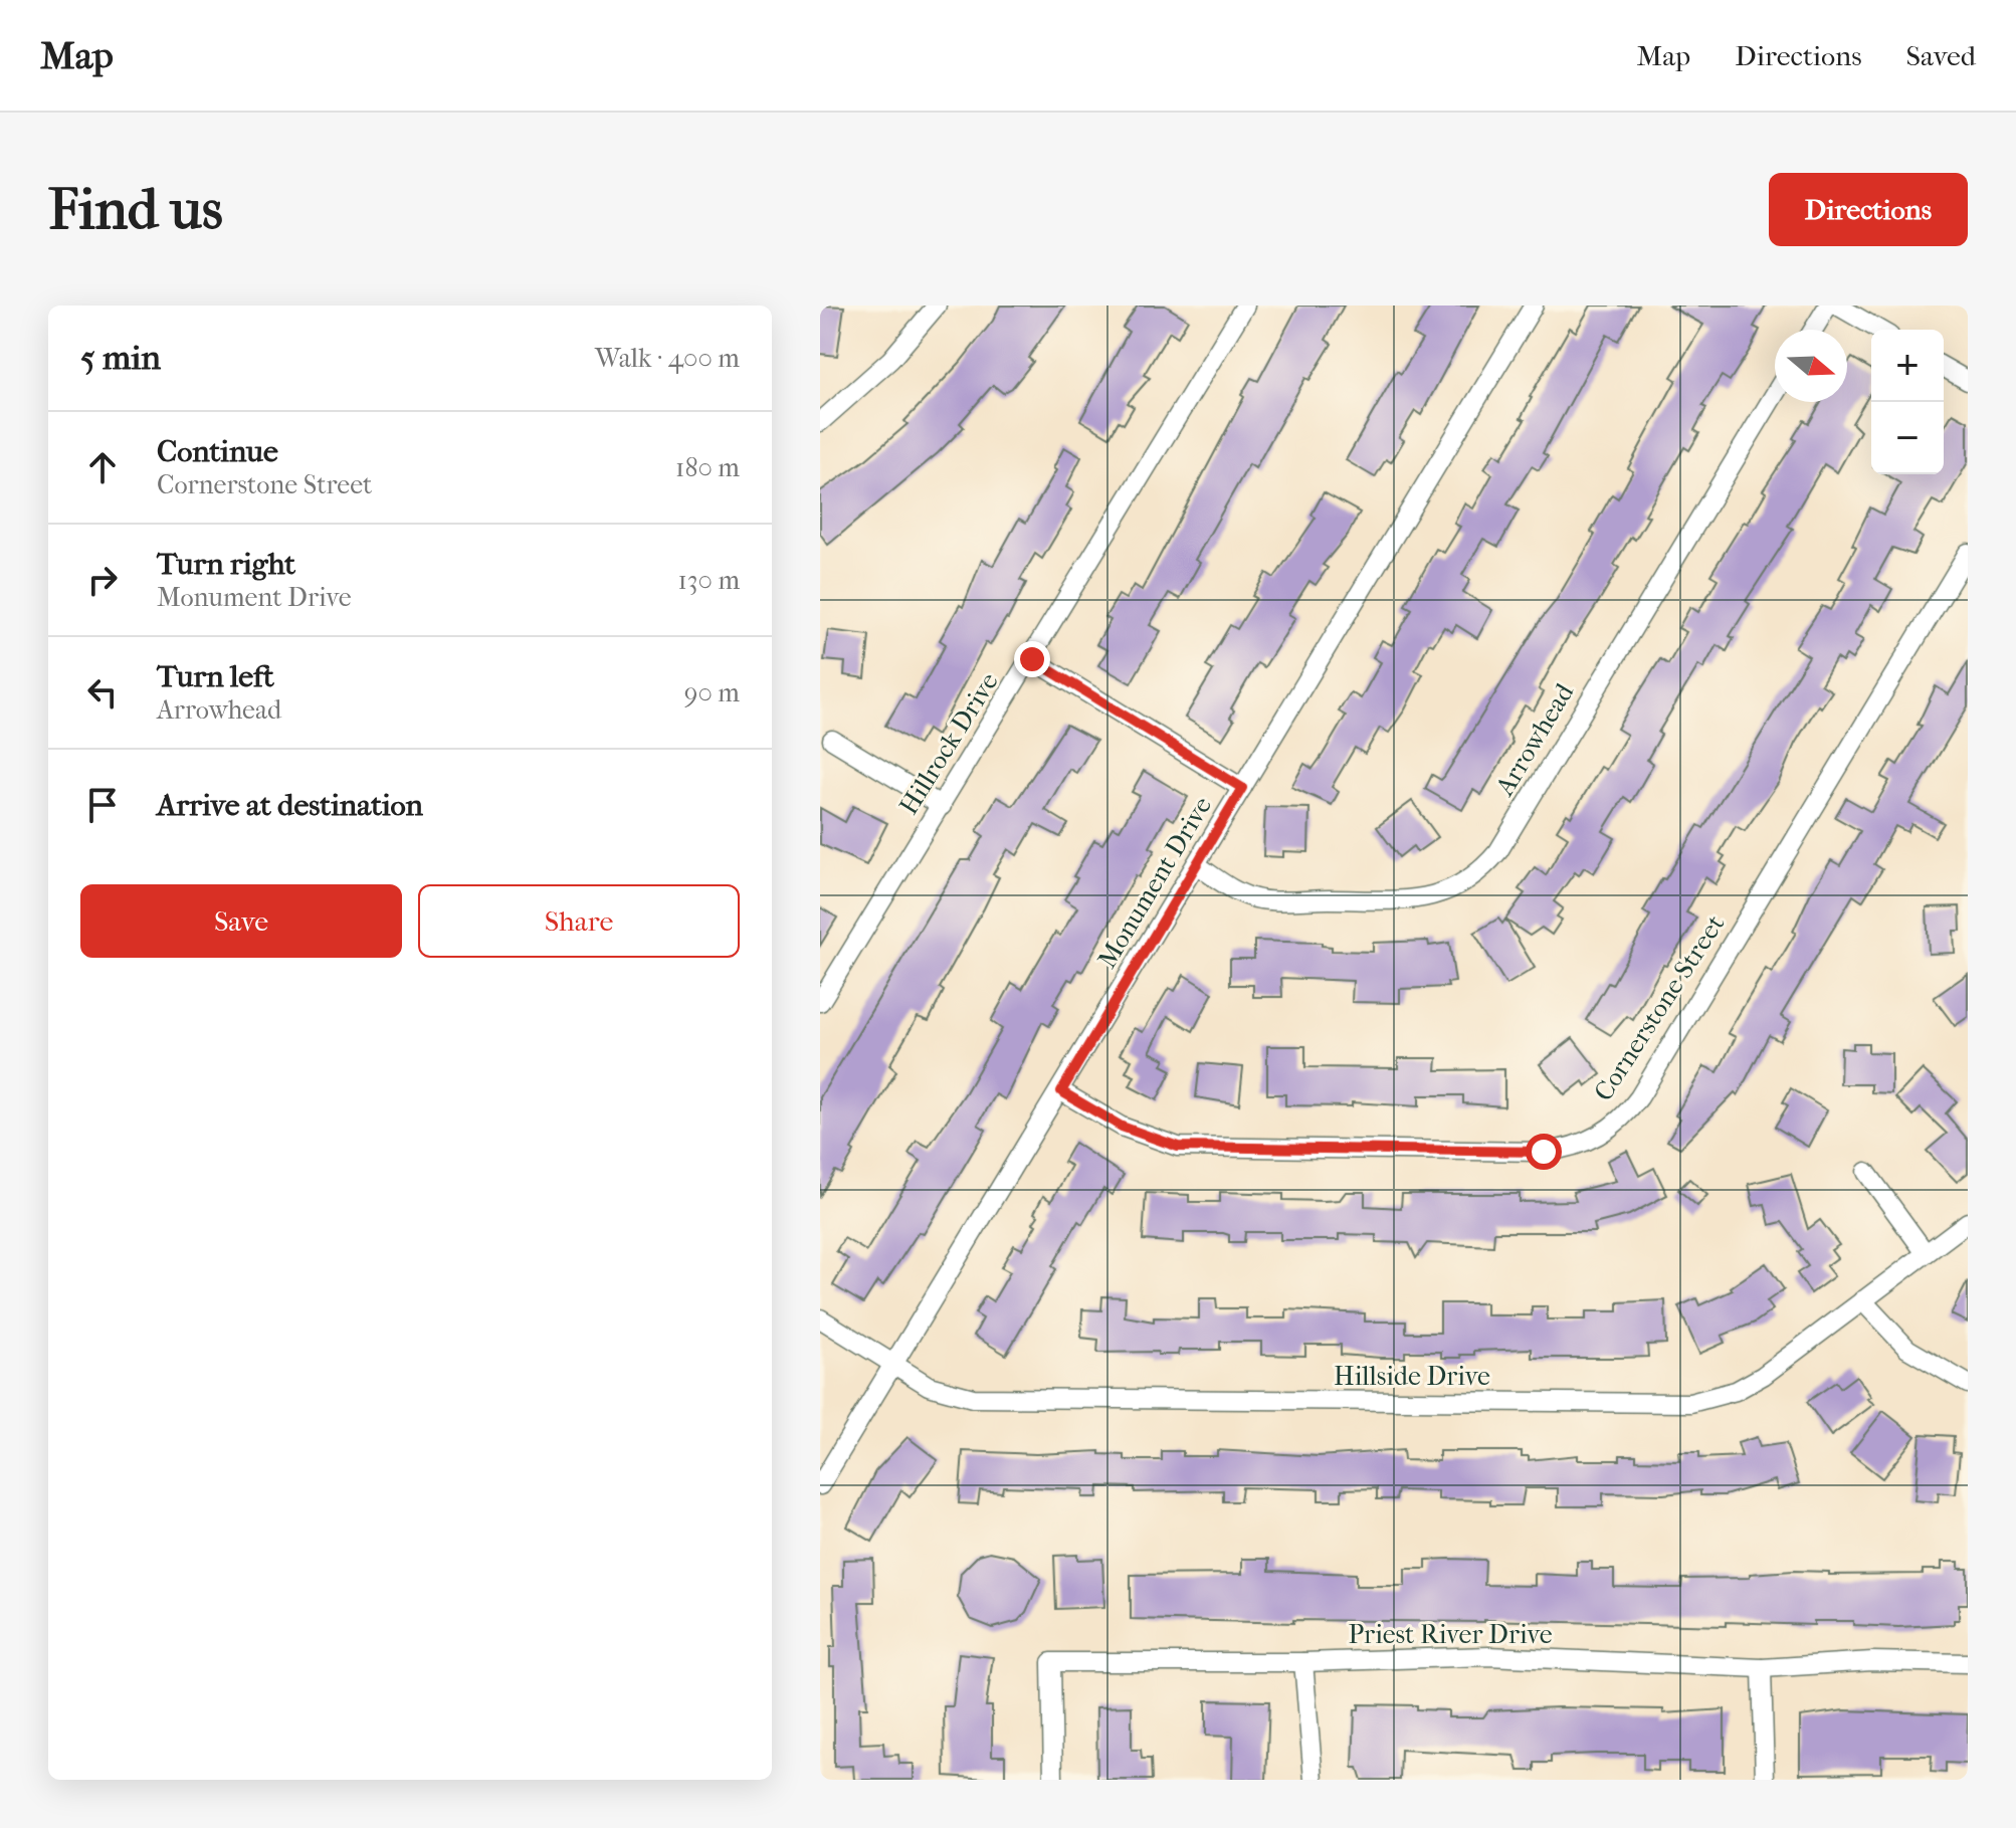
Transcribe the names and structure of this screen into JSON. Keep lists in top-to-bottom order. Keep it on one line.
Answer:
{"streets":{"street":["Arrowhead","Hillrock Drive","Monument Drive","Cornerstone Street","Hillside Drive","Priest River Drive"]},"crossings":[["Arrowhead","Monument Drive"],["Monument Drive","Cornerstone Street"],["Monument Drive","Hillside Drive"]],"north":"right","page":{"header":"Map","nav":["Map","Directions","Saved"],"buttons":["Directions",["Save","Share"]],"title":"Find us","heading":["5 min","Walk · 400 m"],"map_buttons":["+","−"],"list":[["Continue","Cornerstone Street","180 m"],["Turn right","Monument Drive","130 m"],["Turn left","Arrowhead","90 m"],"Arrive at destination"]}}
